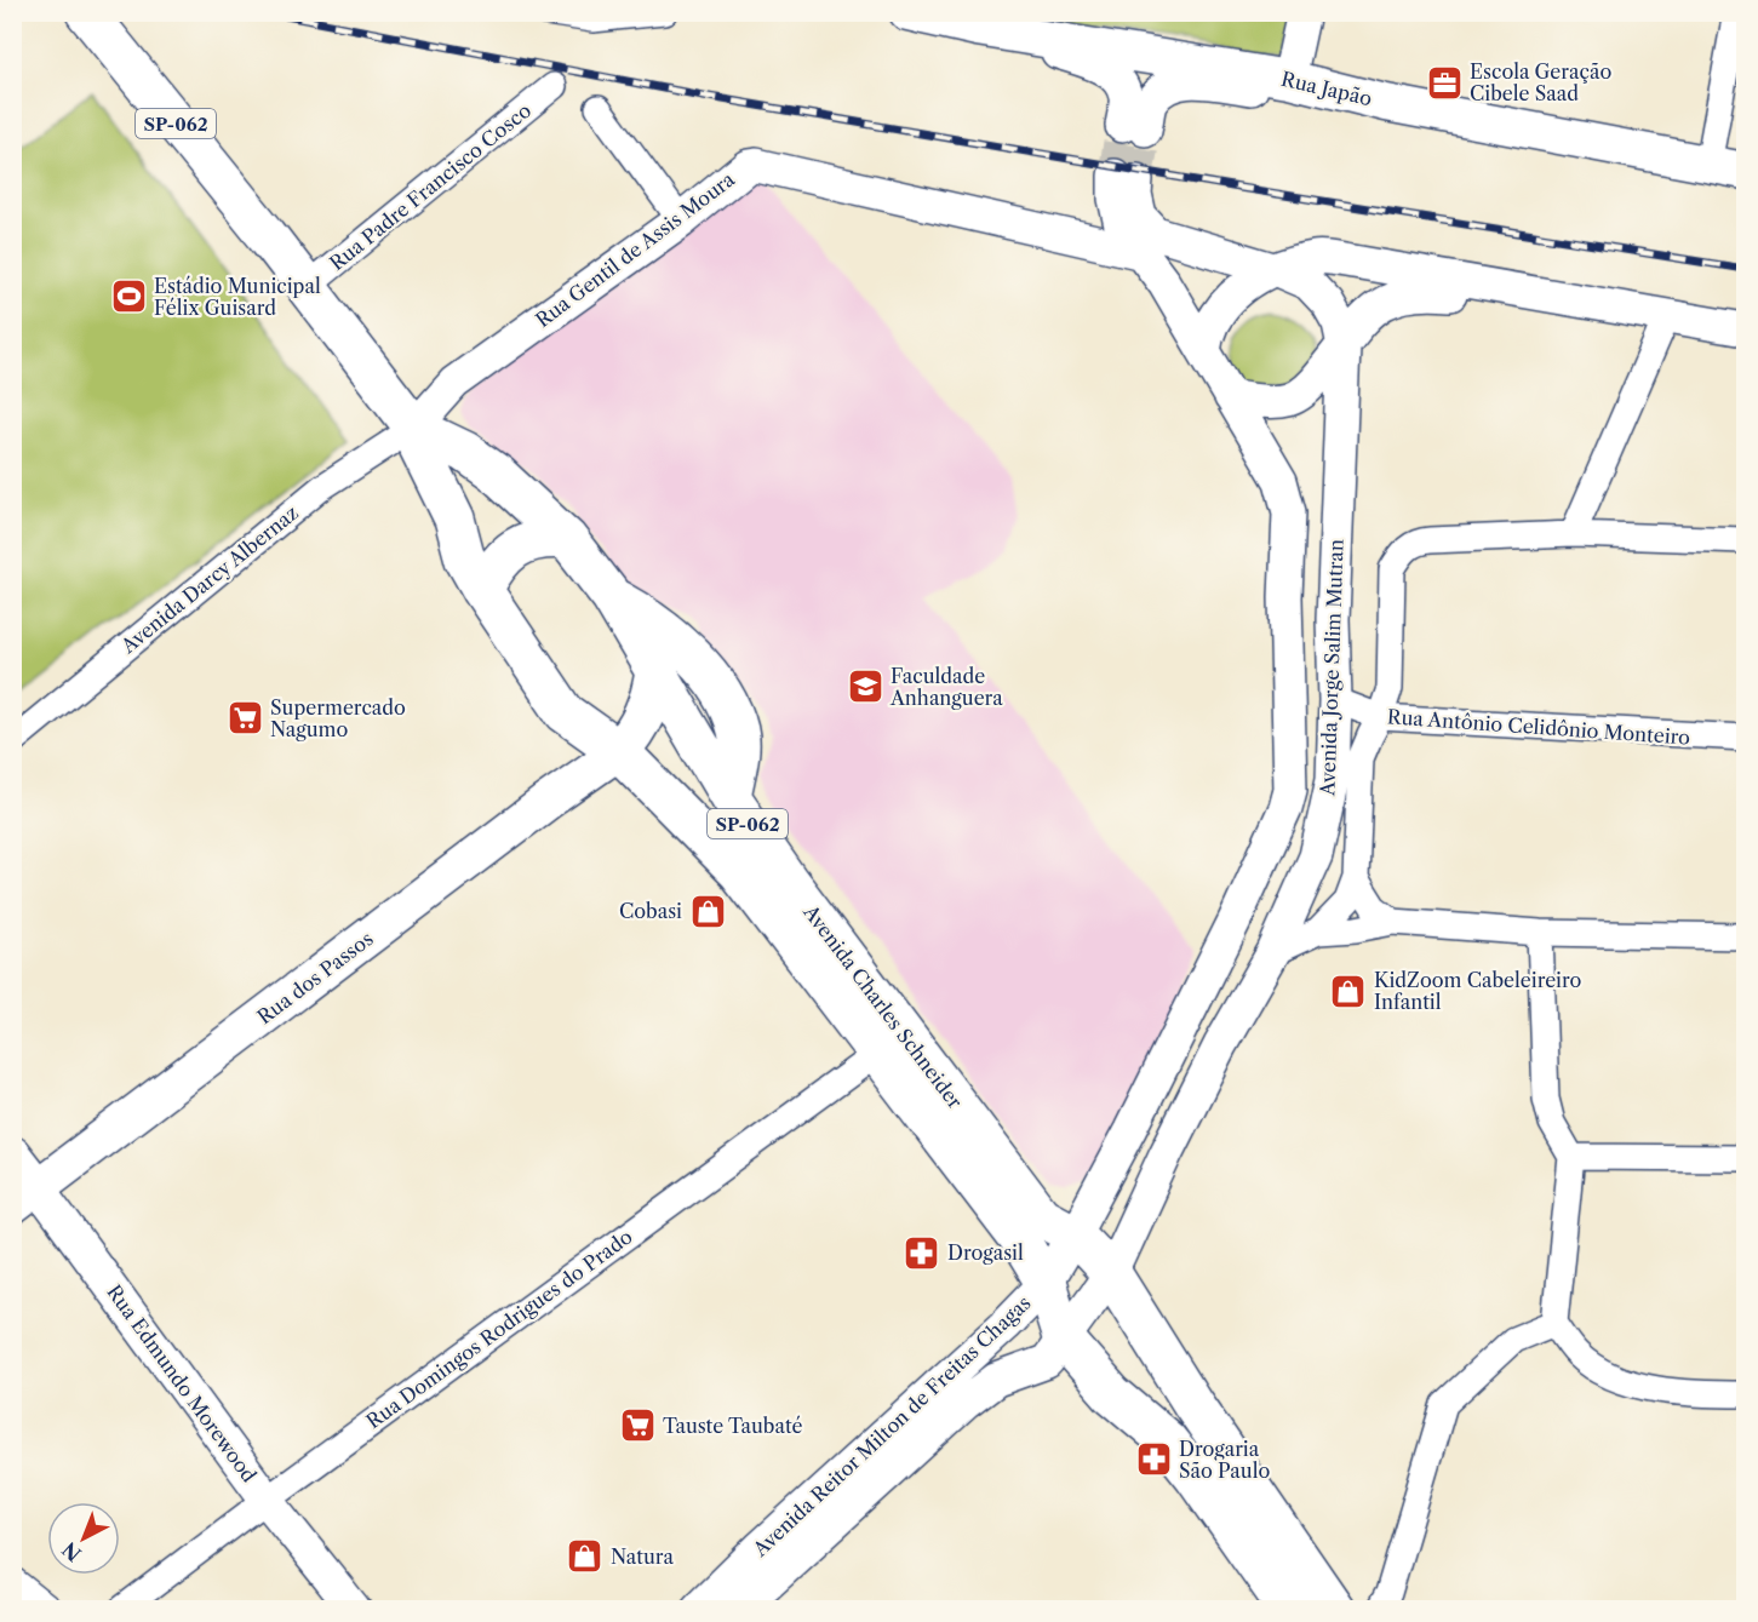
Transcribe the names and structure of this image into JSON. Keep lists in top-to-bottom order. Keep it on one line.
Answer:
{"streets":{"main road":["Rua Japão","SP-062","Rua dos Passos","Avenida Charles Schneider","Rua Edmundo Morewood"],"street":["Rua Padre Francisco Cosco","Rua Gentil de Assis Moura","Avenida Darcy Albernaz","Avenida Jorge Salim Mutran","Rua Antônio Celidônio Monteiro","Rua Domingos Rodrigues do Prado","Avenida Reitor Milton de Freitas Chagas"]},"crossings":[["SP-062","Avenida Charles Schneider"],["Rua Padre Francisco Cosco","Avenida Charles Schneider"],["Rua Gentil de Assis Moura","Avenida Darcy Albernaz"],["Rua Gentil de Assis Moura","Avenida Jorge Salim Mutran"],["Rua Gentil de Assis Moura","Avenida Charles Schneider"],["Avenida Darcy Albernaz","Avenida Charles Schneider"],["Avenida Jorge Salim Mutran","Rua Antônio Celidônio Monteiro"],["Avenida Jorge Salim Mutran","Avenida Charles Schneider"],["Avenida Jorge Salim Mutran","Avenida Reitor Milton de Freitas Chagas"],["Rua dos Passos","Avenida Charles Schneider"],["Rua dos Passos","Rua Edmundo Morewood"],["Avenida Charles Schneider","Rua Domingos Rodrigues do Prado"],["Avenida Charles Schneider","Avenida Reitor Milton de Freitas Chagas"],["Rua Domingos Rodrigues do Prado","Rua Edmundo Morewood"]],"places":{"office":["Escola Geração Cibele Saad"],"sports":["Estádio Municipal Félix Guisard"],"school or university":["Faculdade Anhanguera"],"supermarket":["Supermercado Nagumo","Tauste Taubaté"],"shop":["Cobasi","KidZoom Cabeleireiro Infantil","Natura"],"pharmacy":["Drogasil","Drogaria São Paulo"]},"north":"bottom left"}
